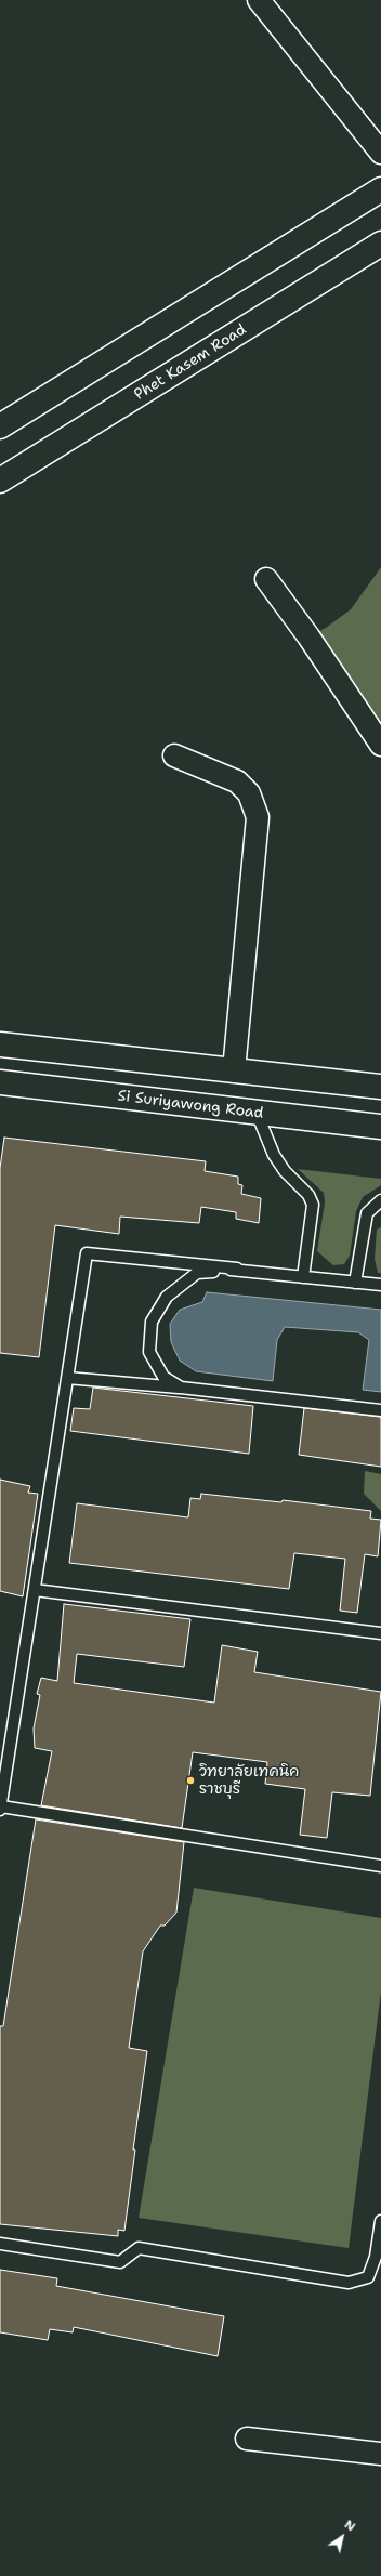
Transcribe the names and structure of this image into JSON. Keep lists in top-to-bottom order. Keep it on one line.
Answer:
{"streets":{"main road":["Phet Kasem Road","Si Suriyawong Road"]},"places":["วิทยาลัยเทคนิค ราชบุรี"],"north":"top right"}
